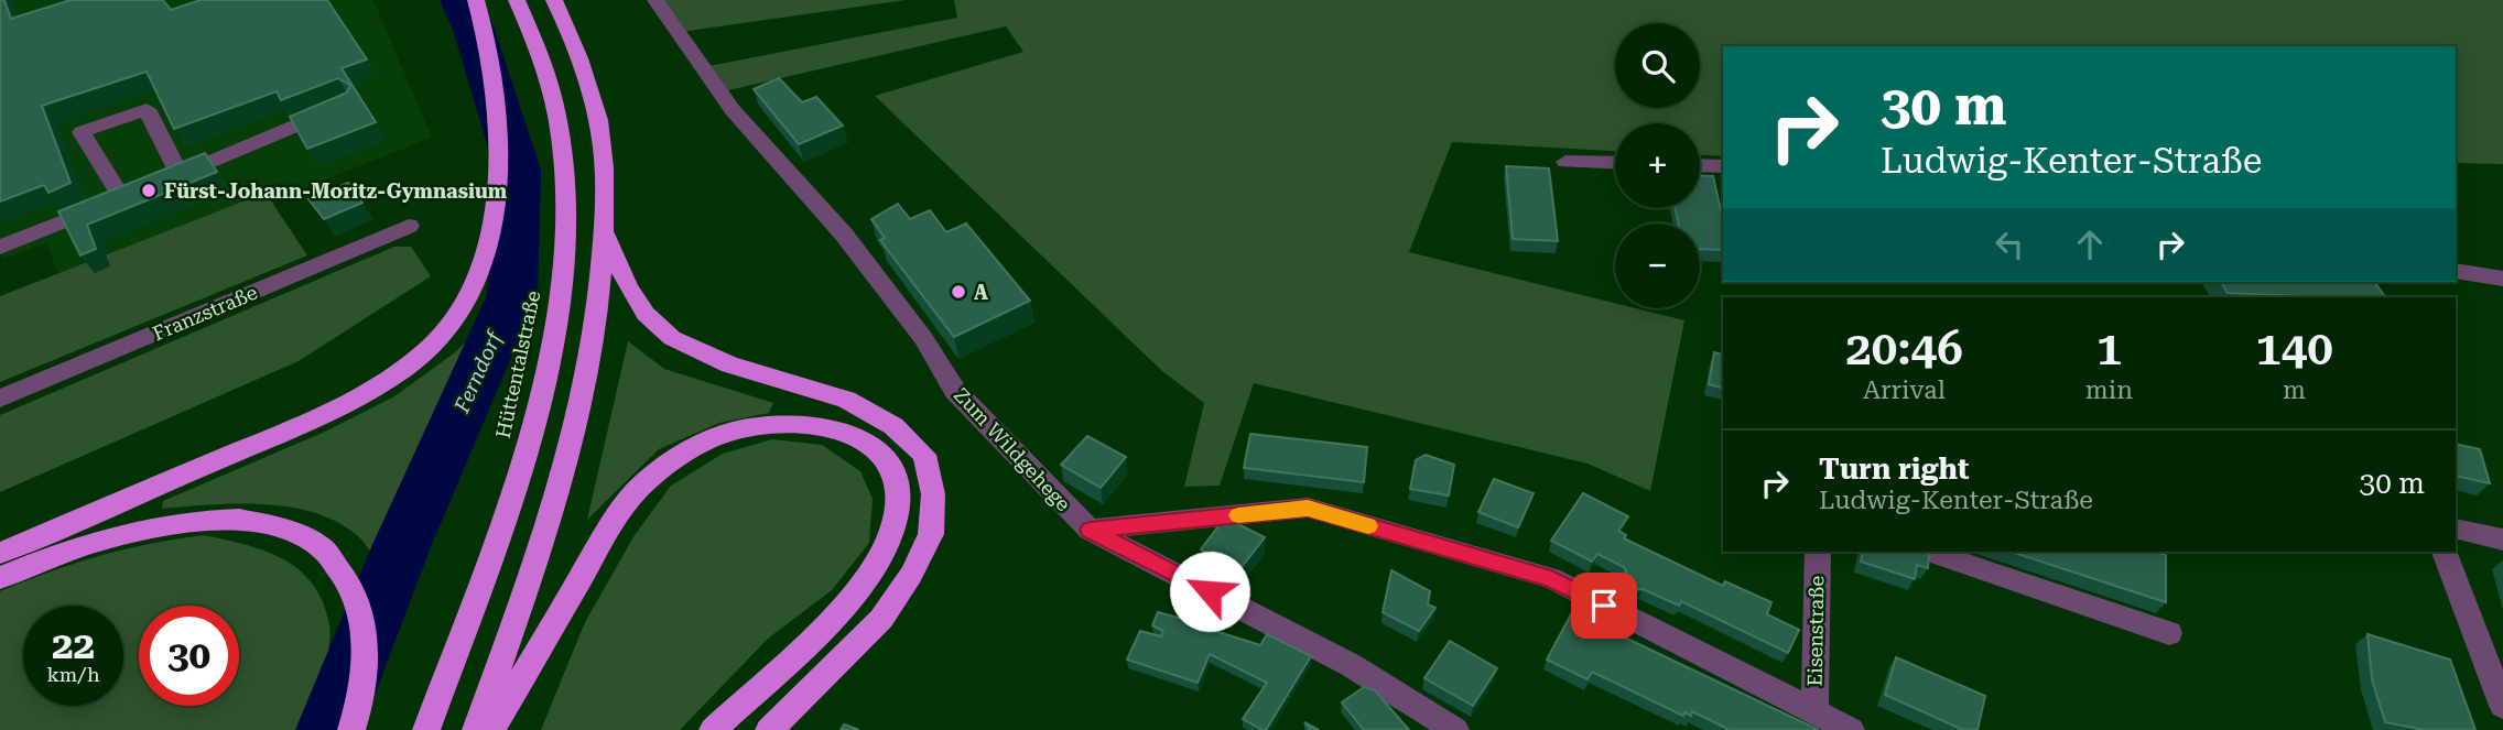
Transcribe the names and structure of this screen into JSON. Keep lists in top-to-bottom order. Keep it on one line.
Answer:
{"streets":{"highway":["Hüttentalstraße"],"street":["Franzstraße","Zum Wildgehege","Eisenstraße"]},"water":["Ferndorf"],"places":["Fürst-Johann-Moritz-Gymnasium","A"],"page":{"map_buttons":["+","−"],"turn":["30 m","Ludwig-Kenter-Straße"],"eta":["20:46","Arrival","1","min","140","m"],"list":[{"name":"Turn right","note":"Ludwig-Kenter-Straße","value":"30 m"}],"speed":"22 km/h","limit":"30"}}
